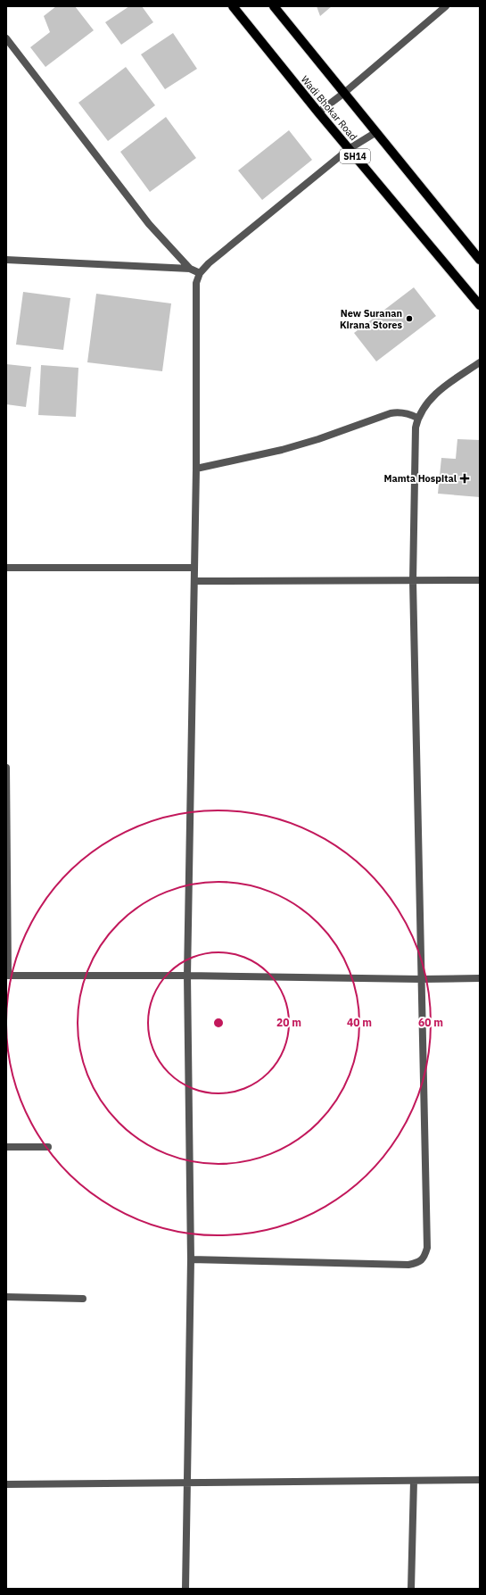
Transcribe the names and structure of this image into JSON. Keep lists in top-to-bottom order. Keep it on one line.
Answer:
{"streets":{"main road":["Wadi Bhokar Road","SH14"]},"places":{"other":["New Suranan Kirana Stores"],"health":["Mamta Hospital"]},"rings":["20 m","40 m","60 m"]}
